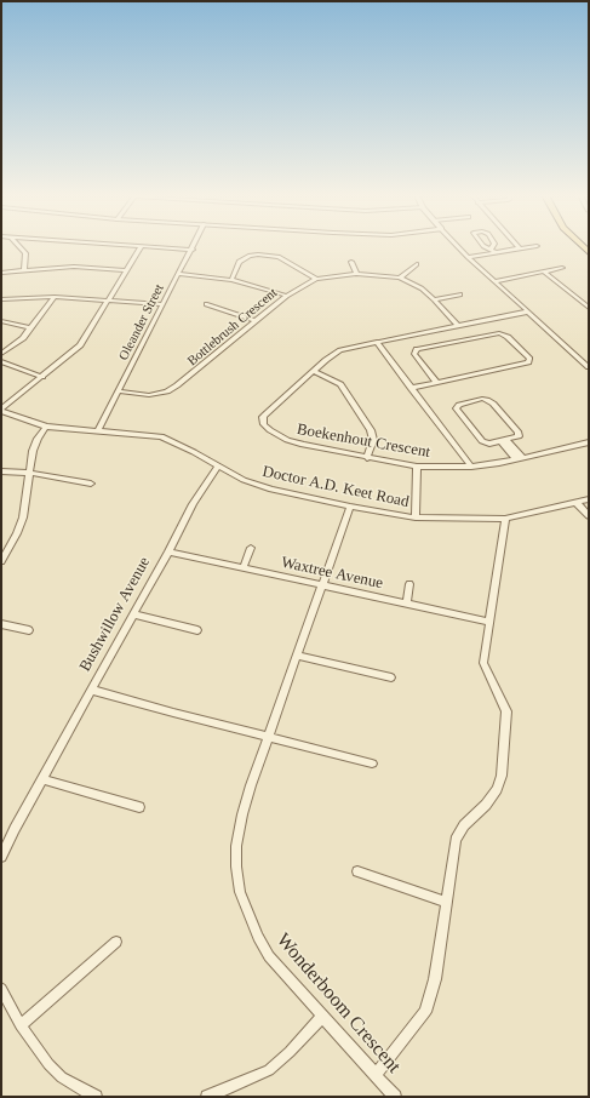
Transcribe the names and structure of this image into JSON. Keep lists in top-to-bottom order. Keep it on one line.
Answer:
{"streets":{"street":["Oleander Street","Bottlebrush Crescent","Boekenhout Crescent","Doctor A.D. Keet Road","Waxtree Avenue","Bushwillow Avenue","Wonderboom Crescent"]},"crossings":[["Oleander Street","Bottlebrush Crescent"],["Oleander Street","Doctor A.D. Keet Road"],["Bottlebrush Crescent","Boekenhout Crescent"],["Doctor A.D. Keet Road","Bushwillow Avenue"],["Doctor A.D. Keet Road","Wonderboom Crescent"],["Waxtree Avenue","Bushwillow Avenue"],["Waxtree Avenue","Wonderboom Crescent"]]}
